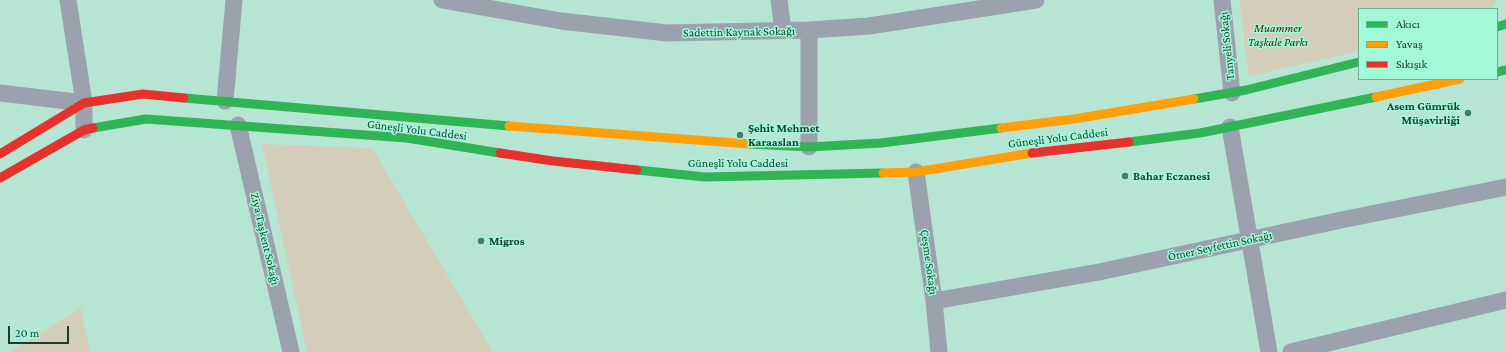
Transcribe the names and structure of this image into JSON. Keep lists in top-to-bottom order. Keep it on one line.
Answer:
{"streets":{"main road":["Güneşli Yolu Caddesi"],"street":["Sadettin Kaynak Sokağı","Tanyeli Sokağı","Ziya Taşkent Sokağı","Ömer Seyfettin Sokağı","Çeşme Sokağı"]},"crossings":[["Tanyeli Sokağı","Güneşli Yolu Caddesi"],["Güneşli Yolu Caddesi","Ziya Taşkent Sokağı"],["Güneşli Yolu Caddesi","Çeşme Sokağı"],["Ömer Seyfettin Sokağı","Çeşme Sokağı"]],"parks":["Muammer Taşkale Parkı"],"places":["Asem Gümrük Müşavirliği","Şehit Mehmet Karaaslan","Bahar Eczanesi","Migros"],"legend":["Akıcı","Yavaş","Sıkışık"],"scale_bar":"20 m"}
